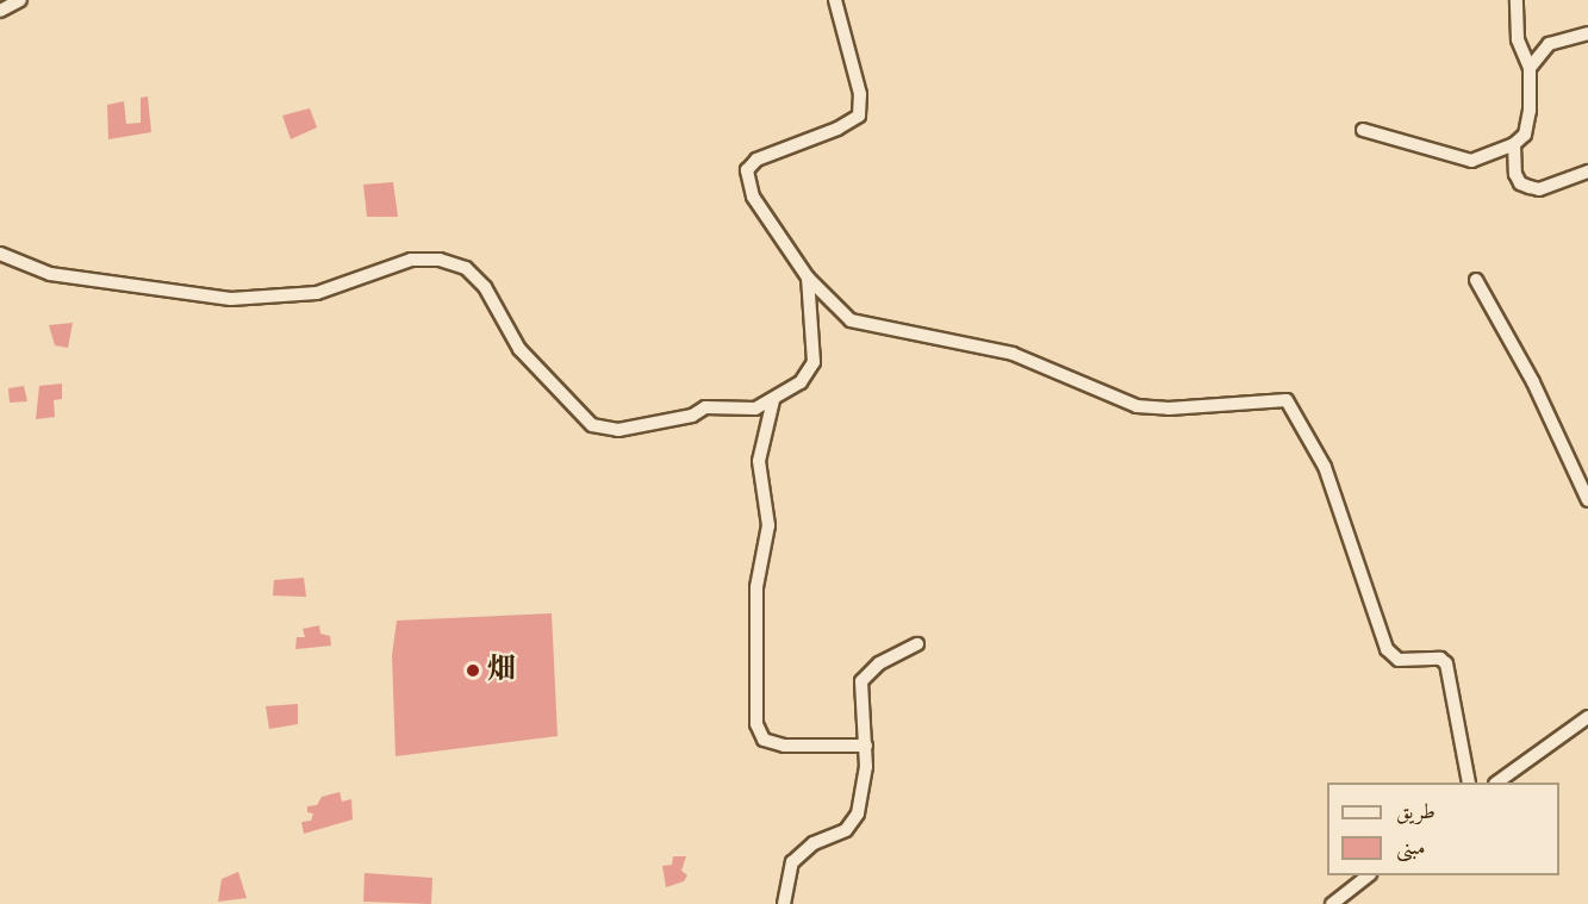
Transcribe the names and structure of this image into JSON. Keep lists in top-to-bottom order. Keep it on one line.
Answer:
{"places":["畑"],"legend":["طريق","مبنى"]}
